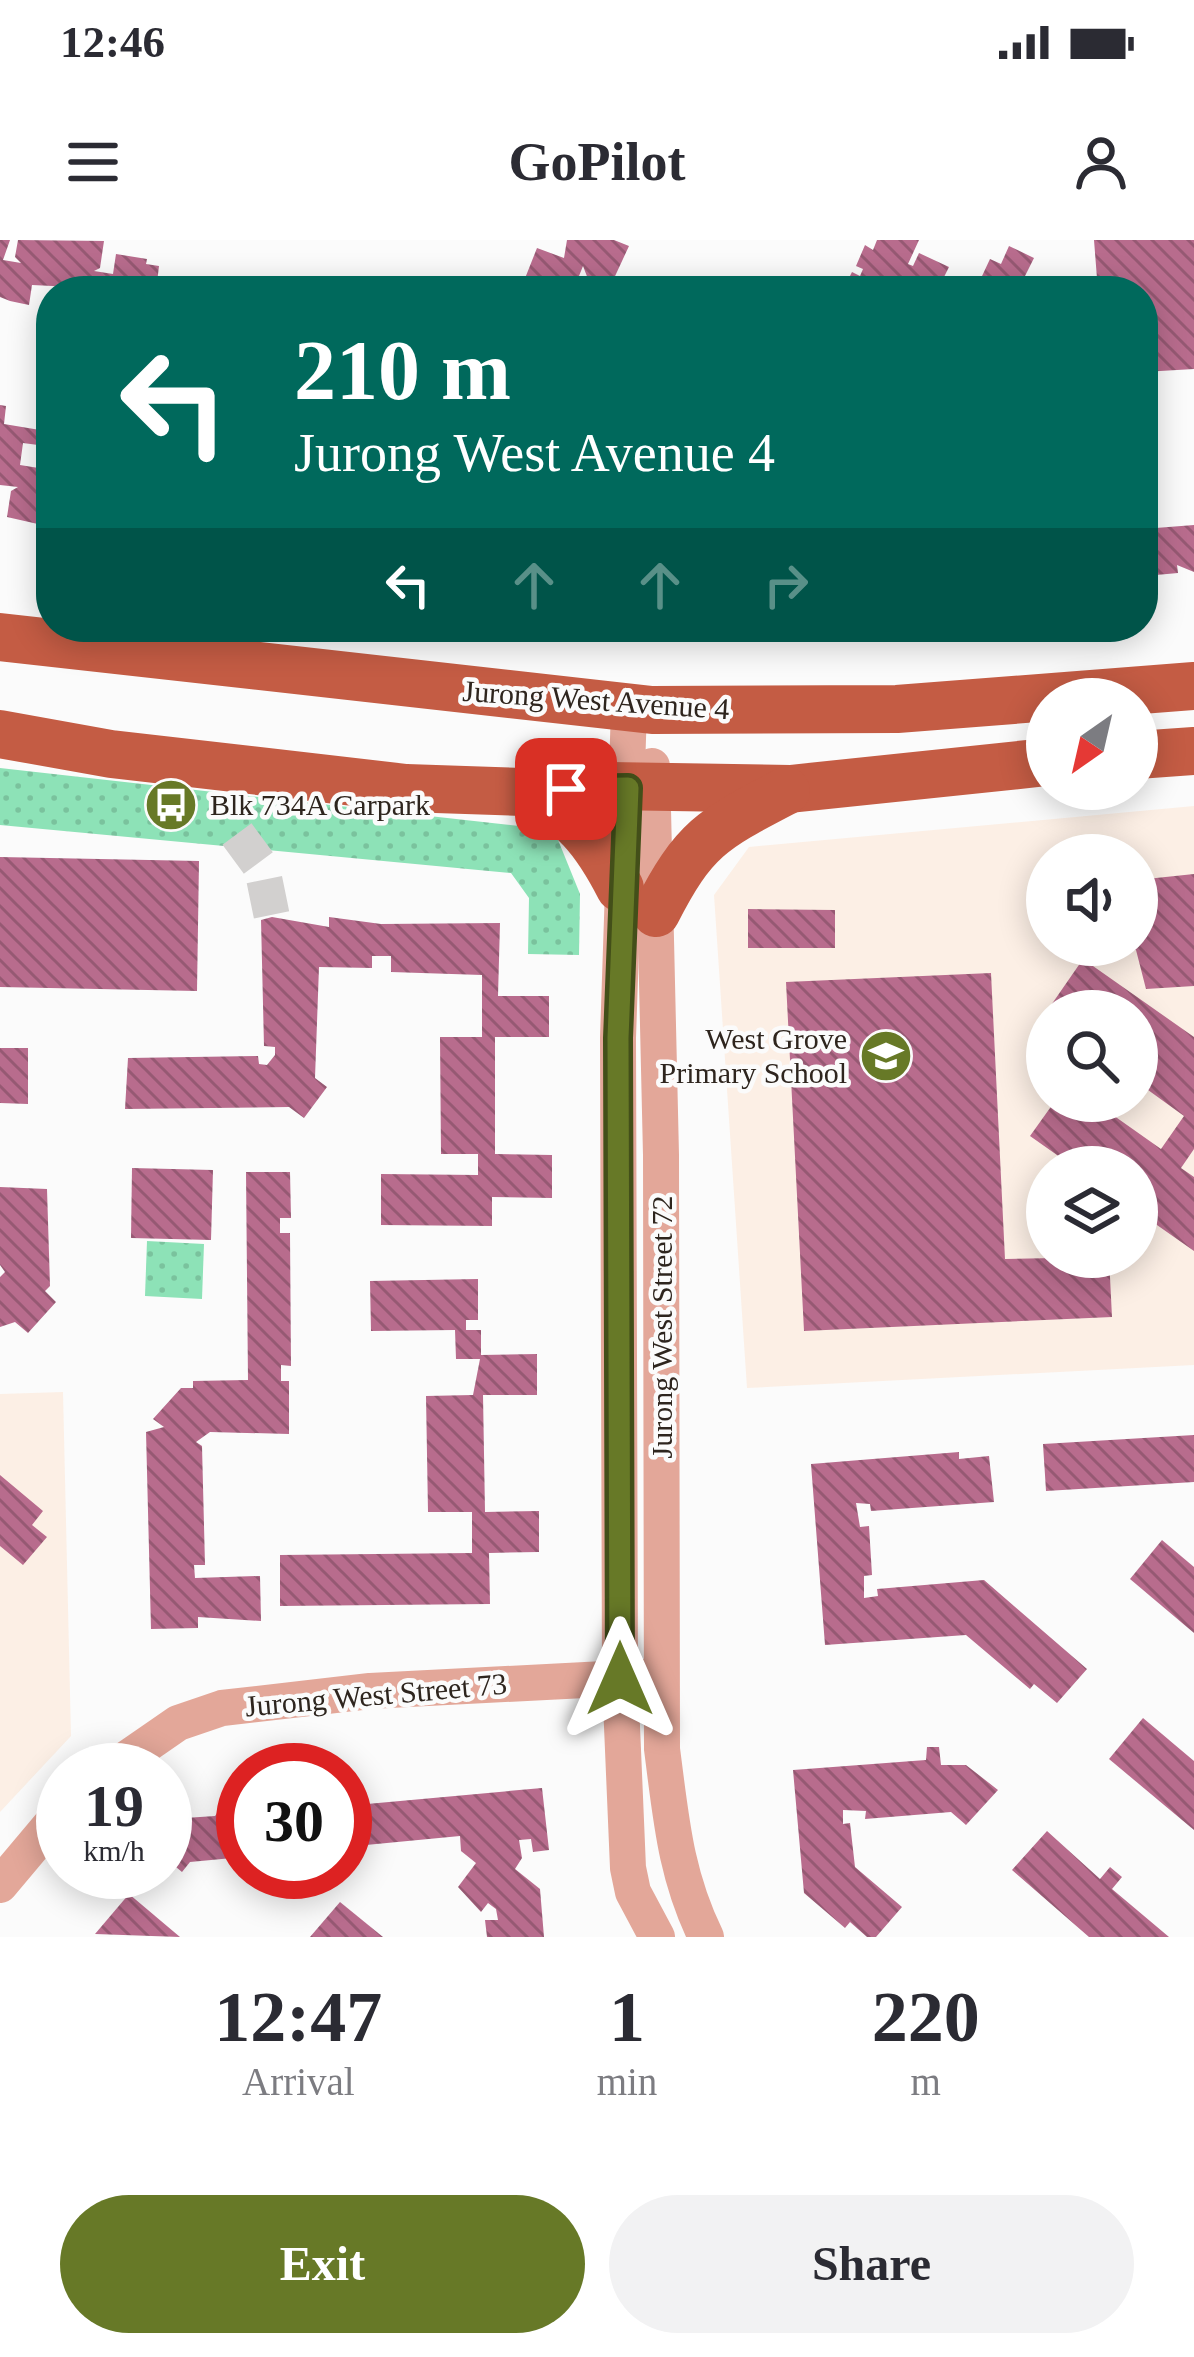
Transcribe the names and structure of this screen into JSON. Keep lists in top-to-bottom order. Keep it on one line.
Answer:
{"streets":{"main road":["Jurong West Avenue 4"],"street":["Jurong West Street 72","Jurong West Street 73"]},"crossings":[["Jurong West Avenue 4","Jurong West Street 72"],["Jurong West Street 72","Jurong West Street 73"]],"places":{"bus stop":["Blk 734A Carpark"],"school or university":["West Grove Primary School"]},"north":"bottom left","page":{"status":"12:46","header":"GoPilot","turn":["210 m","Jurong West Avenue 4"],"speed":"19 km/h","limit":"30","eta":["12:47","Arrival","1","min","220","m"],"buttons":["Exit","Share"]}}
